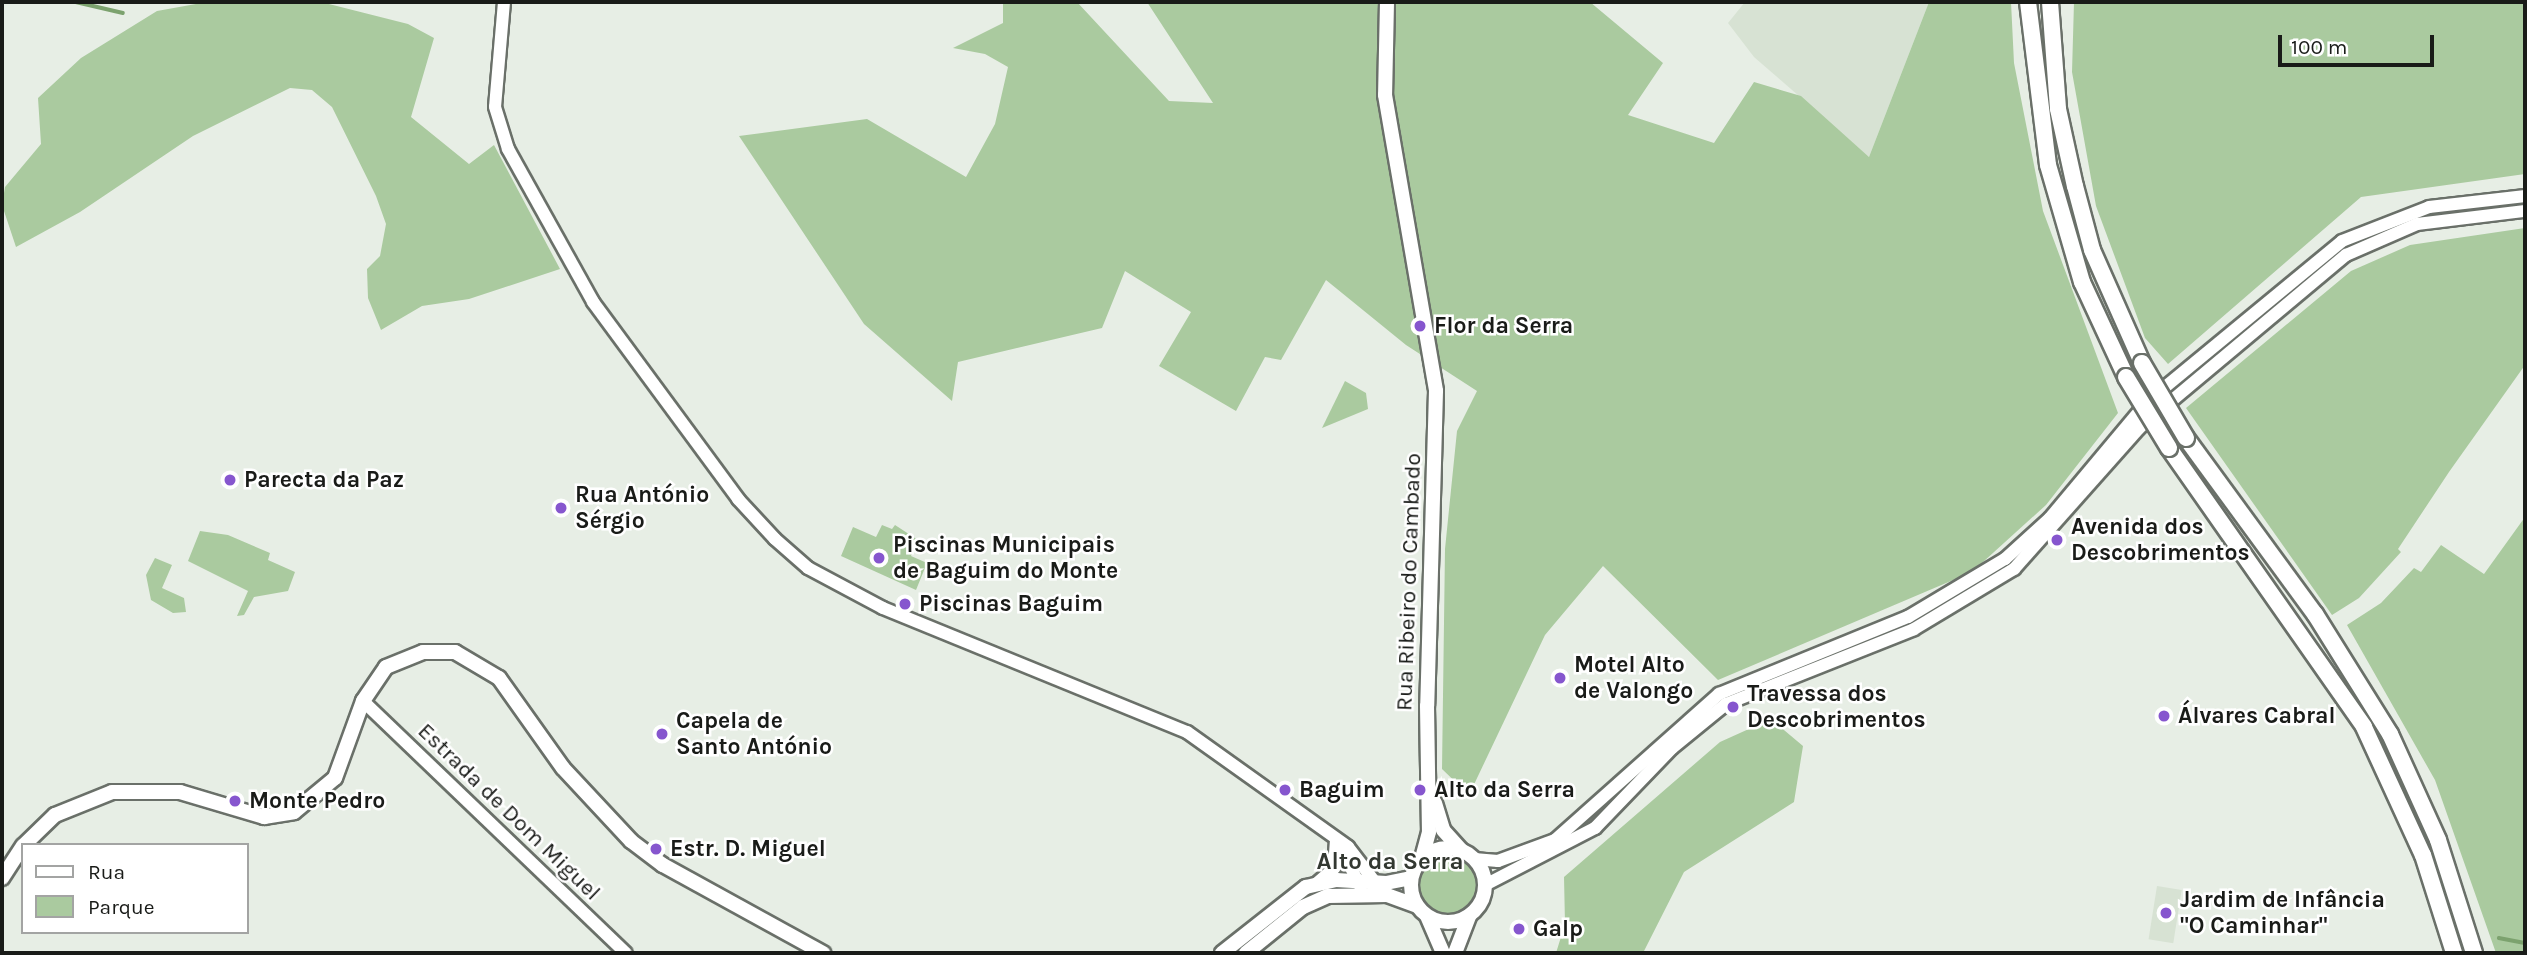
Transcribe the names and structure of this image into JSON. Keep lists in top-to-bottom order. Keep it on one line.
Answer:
{"streets":{"main road":["Rua Ribeiro do Cambado","Estrada de Dom Miguel"]},"districts":["Alto da Serra"],"places":["Flor da Serra","Parecta da Paz","Rua António Sérgio","Avenida dos Descobrimentos","Piscinas Municipais de Baguim do Monte","Piscinas Baguim","Motel Alto de Valongo","Travessa dos Descobrimentos","Álvares Cabral","Capela de Santo António","Baguim","Alto da Serra","Monte Pedro","Estr. D. Miguel","Jardim de Infância \"O Caminhar\"","Galp"],"legend":["Rua","Parque"],"scale_bar":"100 m"}
